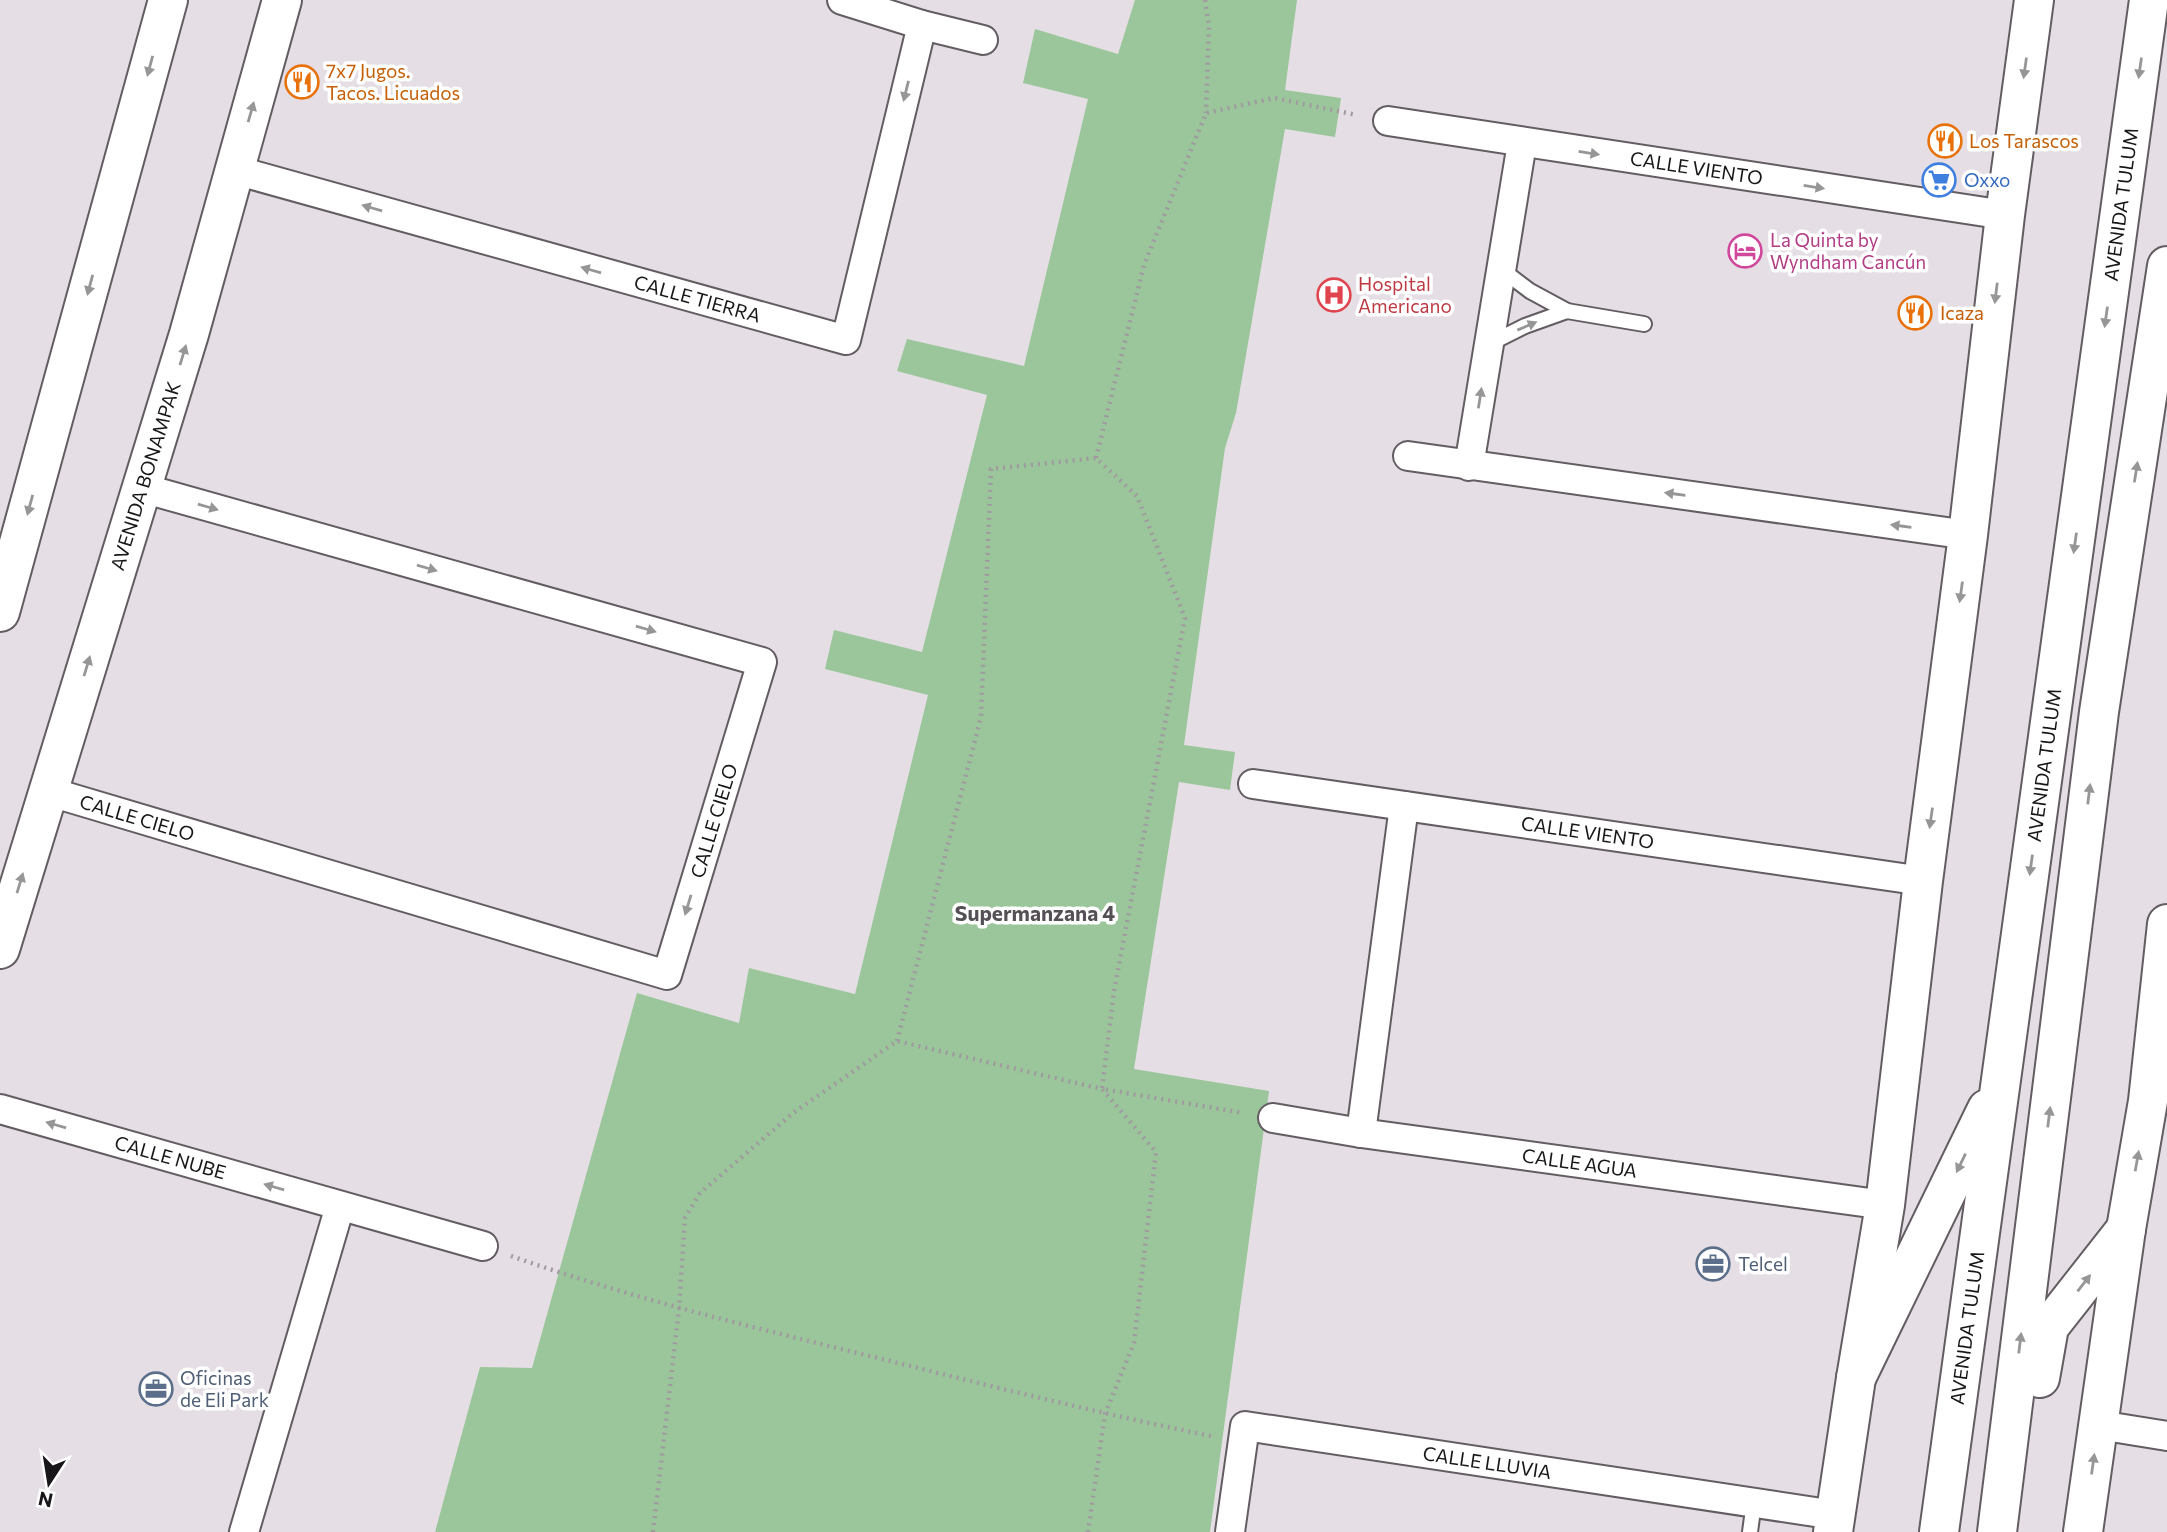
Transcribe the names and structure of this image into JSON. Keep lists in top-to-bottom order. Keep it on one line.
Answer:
{"streets":{"main road":["AVENIDA TULUM","AVENIDA BONAMPAK"],"street":["CALLE VIENTO","CALLE TIERRA","CALLE CIELO","CALLE NUBE","CALLE AGUA","CALLE LLUVIA"]},"crossings":[["CALLE TIERRA","AVENIDA BONAMPAK"],["AVENIDA BONAMPAK","CALLE CIELO"]],"one_way":["CALLE VIENTO","CALLE NUBE"],"districts":["Supermanzana 4"],"places":{"restaurant":["7x7 Jugos. Tacos. Licuados","Los Tarascos","Icaza"],"supermarket":["Oxxo"],"hotel":["La Quinta by Wyndham Cancún"],"hospital":["Hospital Americano"],"office":["Telcel","Oficinas de Eli Park"]},"north":"bottom"}
